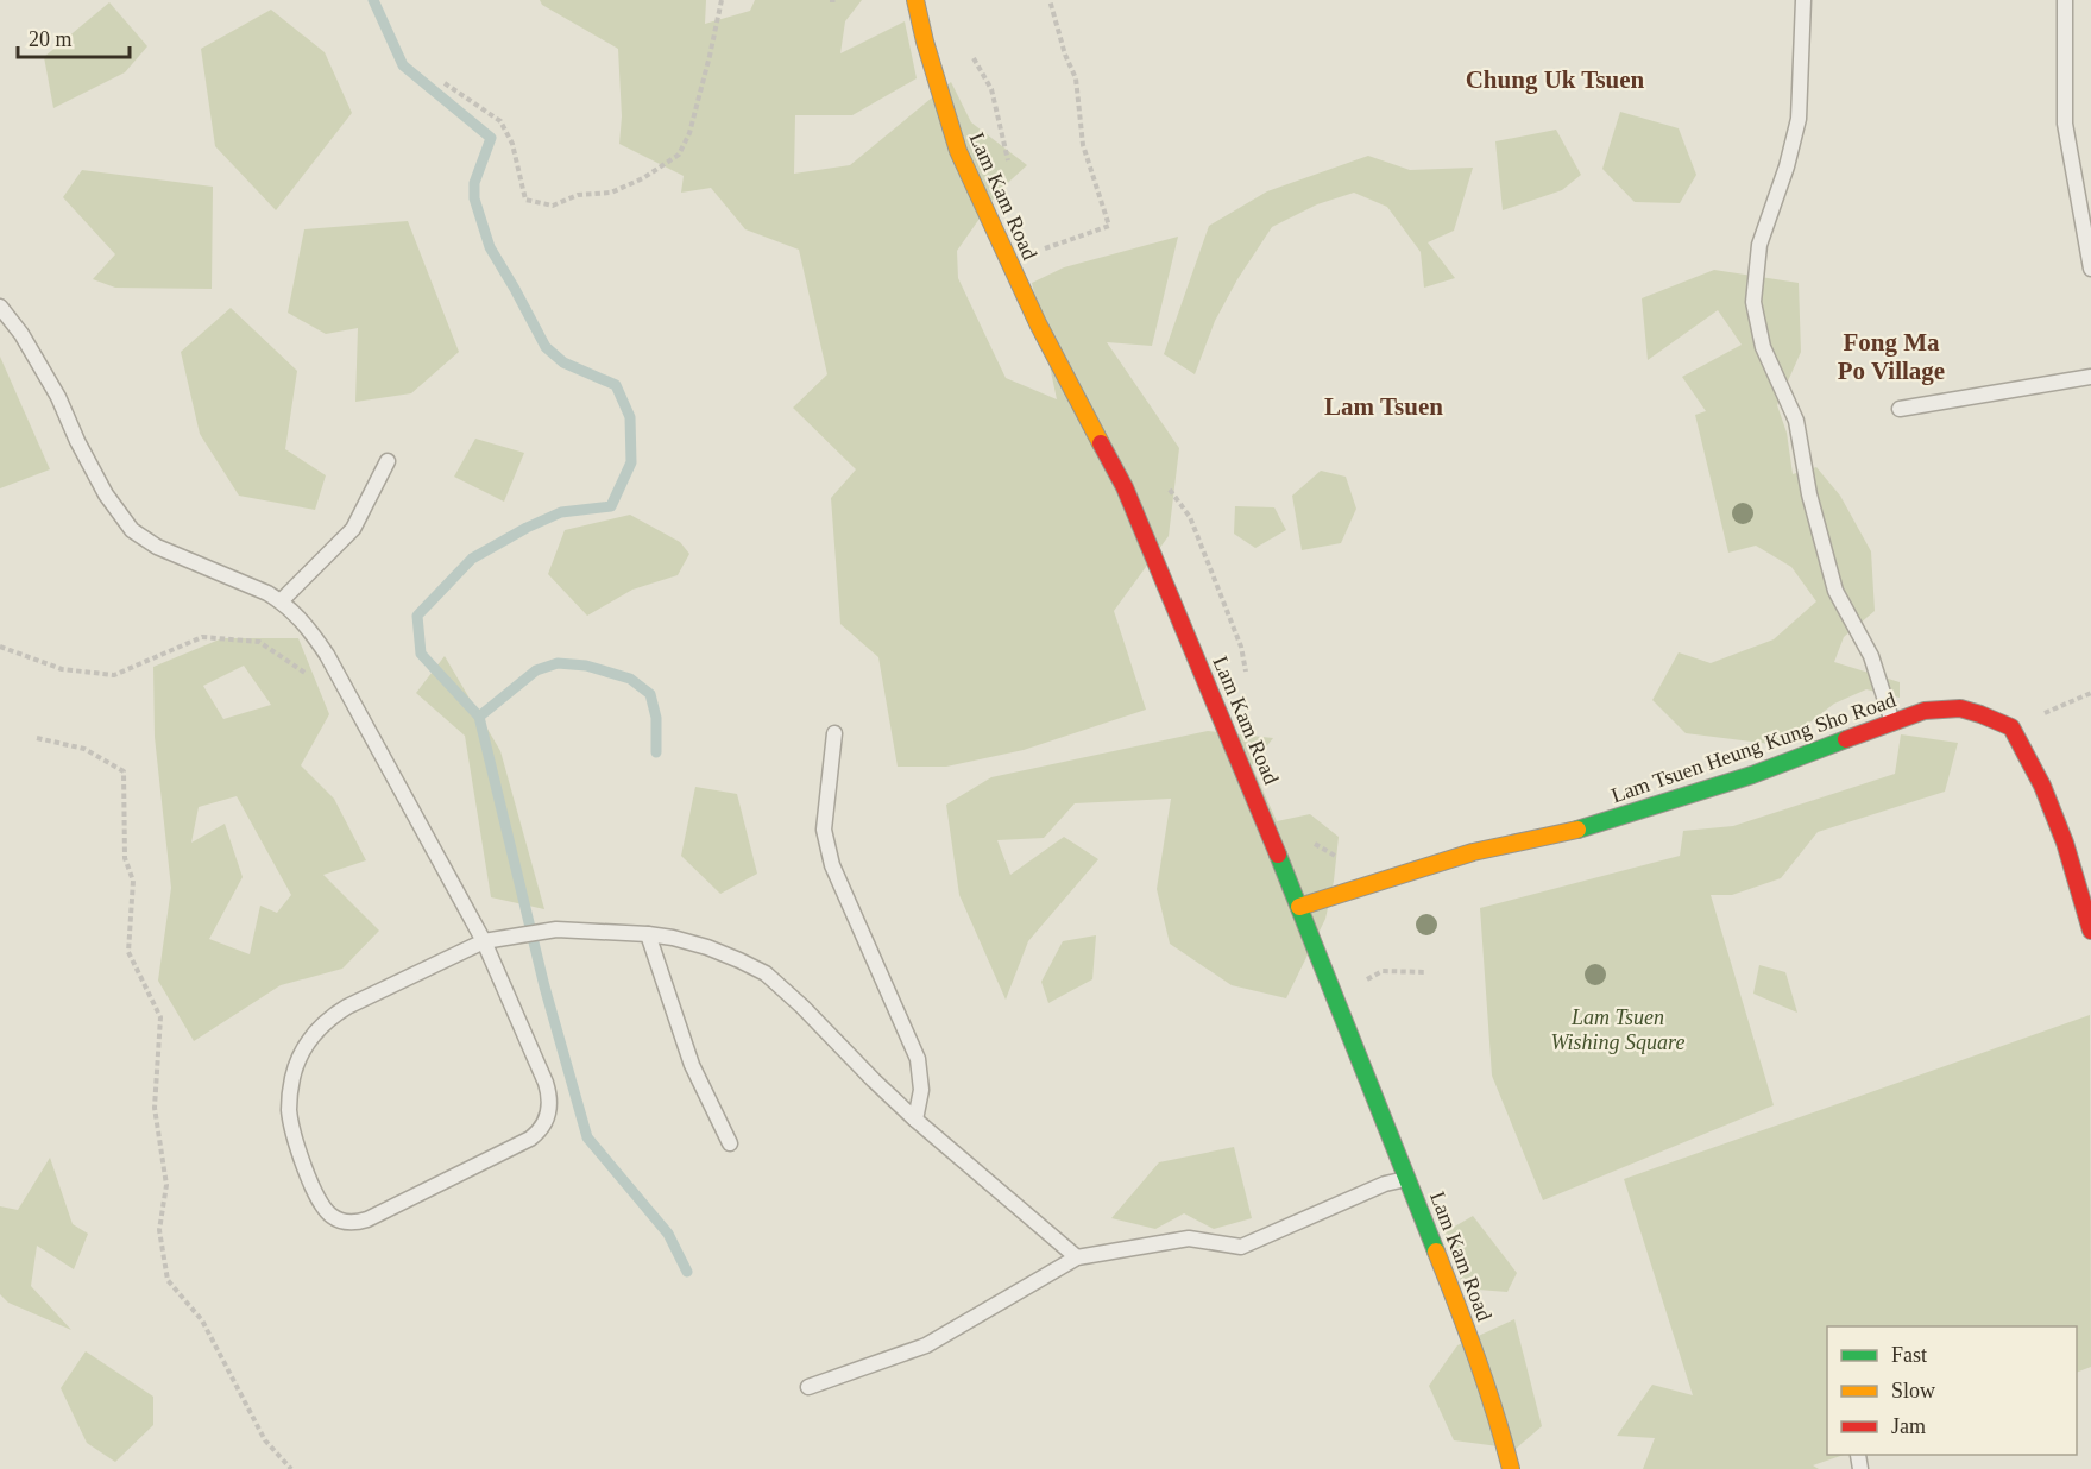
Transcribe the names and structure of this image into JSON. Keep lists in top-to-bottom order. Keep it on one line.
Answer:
{"streets":{"main road":["Lam Kam Road","Lam Tsuen Heung Kung Sho Road"]},"crossings":[["Lam Kam Road","Lam Tsuen Heung Kung Sho Road"]],"districts":["Chung Uk Tsuen","Fong Ma Po Village","Lam Tsuen"],"parks":["Lam Tsuen Wishing Square"],"legend":["Fast","Slow","Jam"],"scale_bar":"20 m"}
